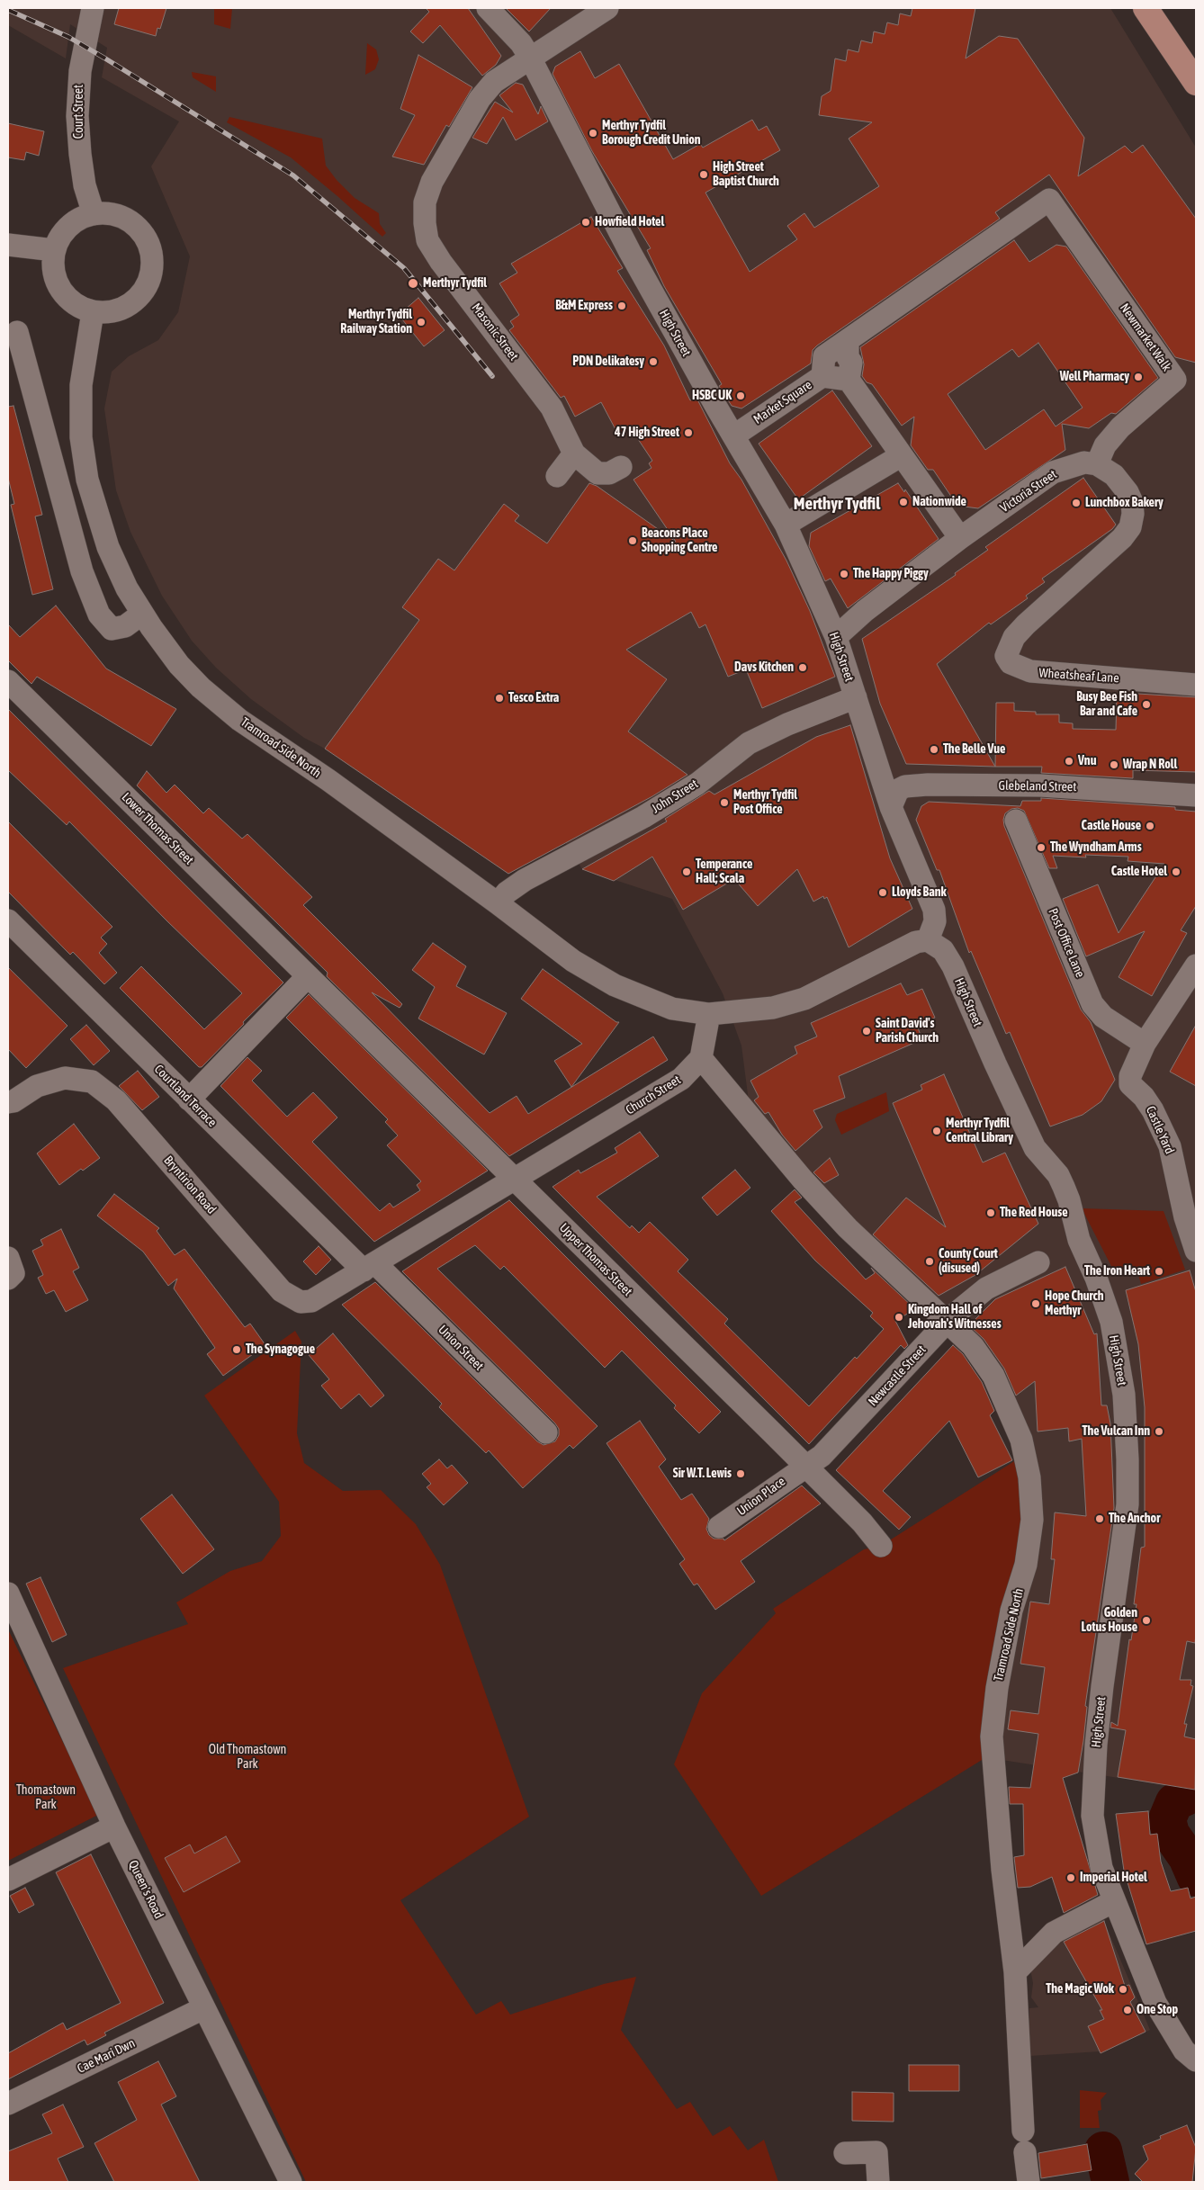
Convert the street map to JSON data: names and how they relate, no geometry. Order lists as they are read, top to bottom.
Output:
{
  "streets": {
    "street": [
      "Court Street",
      "Masonic Street",
      "High Street",
      "Newmarket Walk",
      "Market Square",
      "Victoria Street",
      "Wheatsheaf Lane",
      "Tramroad Side North",
      "Glebeland Street",
      "John Street",
      "Lower Thomas Street",
      "Post Office Lane",
      "Church Street",
      "Courtland Terrace",
      "Castle Yard",
      "Bryntirion Road",
      "Upper Thomas Street",
      "Union Street",
      "Newcastle Street",
      "Union Place",
      "Queen's Road",
      "Cae Mari Dwn"
    ]
  },
  "crossings": [
    ["Court Street", "Tramroad Side North"],
    ["Masonic Street", "High Street"],
    ["High Street", "Market Square"],
    ["High Street", "Victoria Street"],
    ["High Street", "Glebeland Street"],
    ["High Street", "John Street"],
    ["Newmarket Walk", "Market Square"],
    ["Newmarket Walk", "Victoria Street"],
    ["Newmarket Walk", "Wheatsheaf Lane"],
    ["Victoria Street", "Wheatsheaf Lane"],
    ["Tramroad Side North", "John Street"],
    ["Tramroad Side North", "Church Street"],
    ["Tramroad Side North", "Newcastle Street"],
    ["Lower Thomas Street", "Upper Thomas Street"],
    ["Post Office Lane", "Castle Yard"],
    ["Church Street", "Courtland Terrace"],
    ["Church Street", "Bryntirion Road"],
    ["Church Street", "Upper Thomas Street"],
    ["Church Street", "Union Street"],
    ["Courtland Terrace", "Bryntirion Road"],
    ["Courtland Terrace", "Union Street"],
    ["Bryntirion Road", "Union Street"],
    ["Upper Thomas Street", "Newcastle Street"],
    ["Upper Thomas Street", "Union Place"],
    ["Newcastle Street", "Union Place"],
    ["Queen's Road", "Cae Mari Dwn"]
  ],
  "districts": ["Merthyr Tydfil"],
  "parks": ["Old Thomastown Park", "Thomastown Park"],
  "places": [
    "Merthyr Tydfil Borough Credit Union",
    "High Street Baptist Church",
    "Howfield Hotel",
    "Merthyr Tydfil",
    "B&M Express",
    "Merthyr Tydfil Railway Station",
    "PDN Delikatesy",
    "Well Pharmacy",
    "HSBC UK",
    "47 High Street",
    "Nationwide",
    "Lunchbox Bakery",
    "Beacons Place Shopping Centre",
    "The Happy Piggy",
    "Davs Kitchen",
    "Tesco Extra",
    "Busy Bee Fish Bar and Cafe",
    "The Belle Vue",
    "Vnu",
    "Wrap N Roll",
    "Merthyr Tydfil Post Office",
    "Castle House",
    "The Wyndham Arms",
    "Temperance Hall; Scala",
    "Castle Hotel",
    "Lloyds Bank",
    "Saint David's Parish Church",
    "Merthyr Tydfil Central Library",
    "The Red House",
    "County Court (disused)",
    "The Iron Heart",
    "Hope Church Merthyr",
    "Kingdom Hall of Jehovah's Witnesses",
    "The Synagogue",
    "The Vulcan Inn",
    "Sir W.T. Lewis",
    "The Anchor",
    "Golden Lotus House",
    "Imperial Hotel",
    "The Magic Wok",
    "One Stop"
  ]
}
